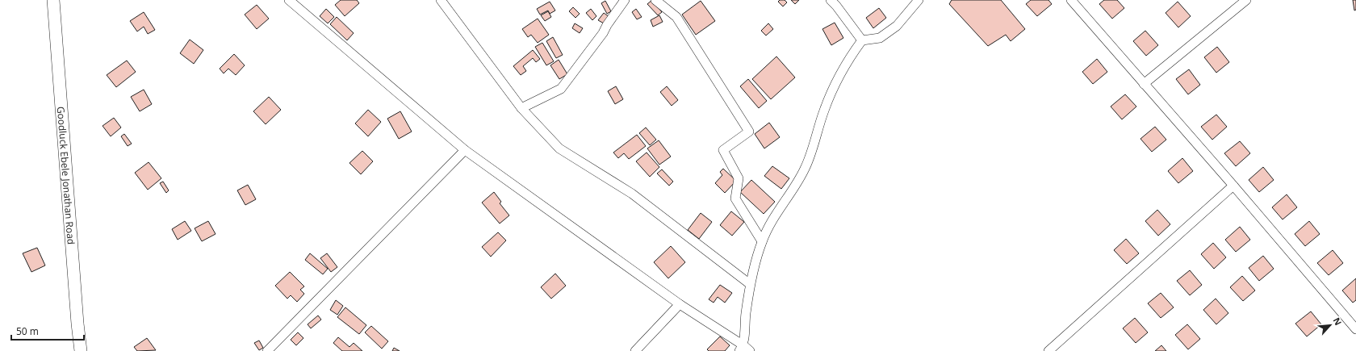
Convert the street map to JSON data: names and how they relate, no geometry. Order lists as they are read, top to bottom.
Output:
{
  "streets": {
    "main road": ["Goodluck Ebele Jonathan Road"]
  },
  "scale_bar": "50 m",
  "north": "top right"
}
